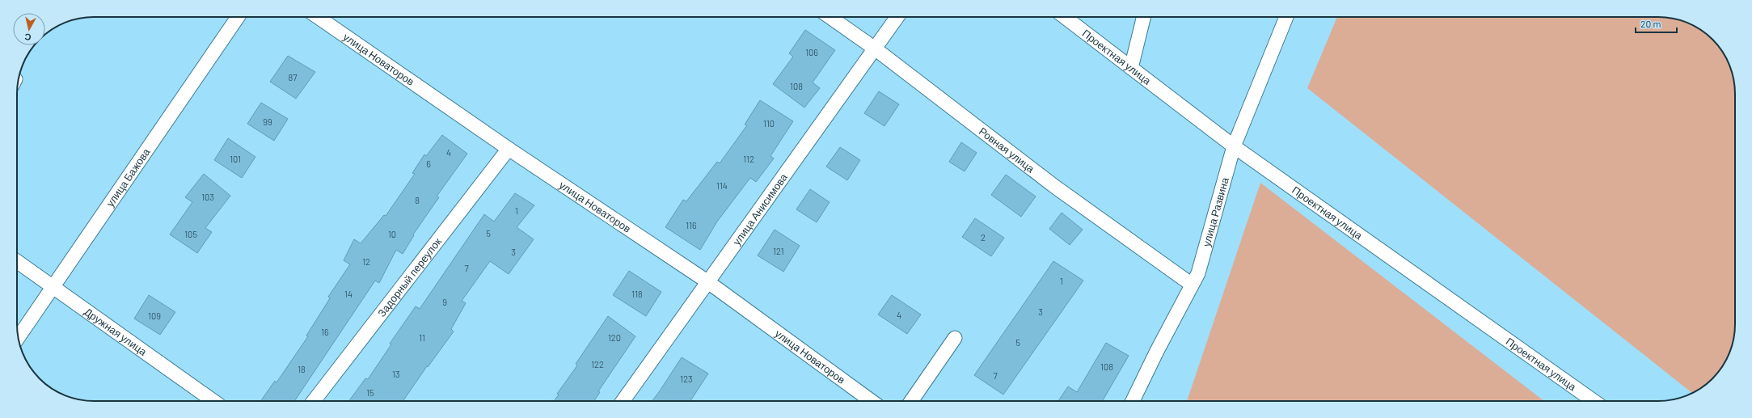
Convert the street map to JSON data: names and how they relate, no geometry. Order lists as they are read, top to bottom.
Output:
{
  "streets": {
    "street": [
      "Проектная улица",
      "улица Новаторов",
      "Ровная улица",
      "улица Бажова",
      "улица Анисимова",
      "улица Развина",
      "Задорный переулок",
      "Дружная улица"
    ]
  },
  "crossings": [
    ["Проектная улица", "улица Развина"],
    ["улица Новаторов", "улица Анисимова"],
    ["улица Новаторов", "Задорный переулок"],
    ["Ровная улица", "улица Анисимова"],
    ["Ровная улица", "улица Развина"],
    ["улица Бажова", "Дружная улица"]
  ],
  "house_numbers": [
    "106",
    "87",
    "108",
    "99",
    "110",
    "4",
    "101",
    "112",
    "6",
    "114",
    "103",
    "8",
    "1",
    "116",
    "5",
    "105",
    "10",
    "2",
    "121",
    "3",
    "12",
    "7",
    "1",
    "14",
    "118",
    "9",
    "3",
    "4",
    "109",
    "16",
    "11",
    "120",
    "5",
    "122",
    "108",
    "18",
    "13",
    "7",
    "123",
    "15"
  ],
  "scale_bar": "20 m",
  "north": "bottom"
}
